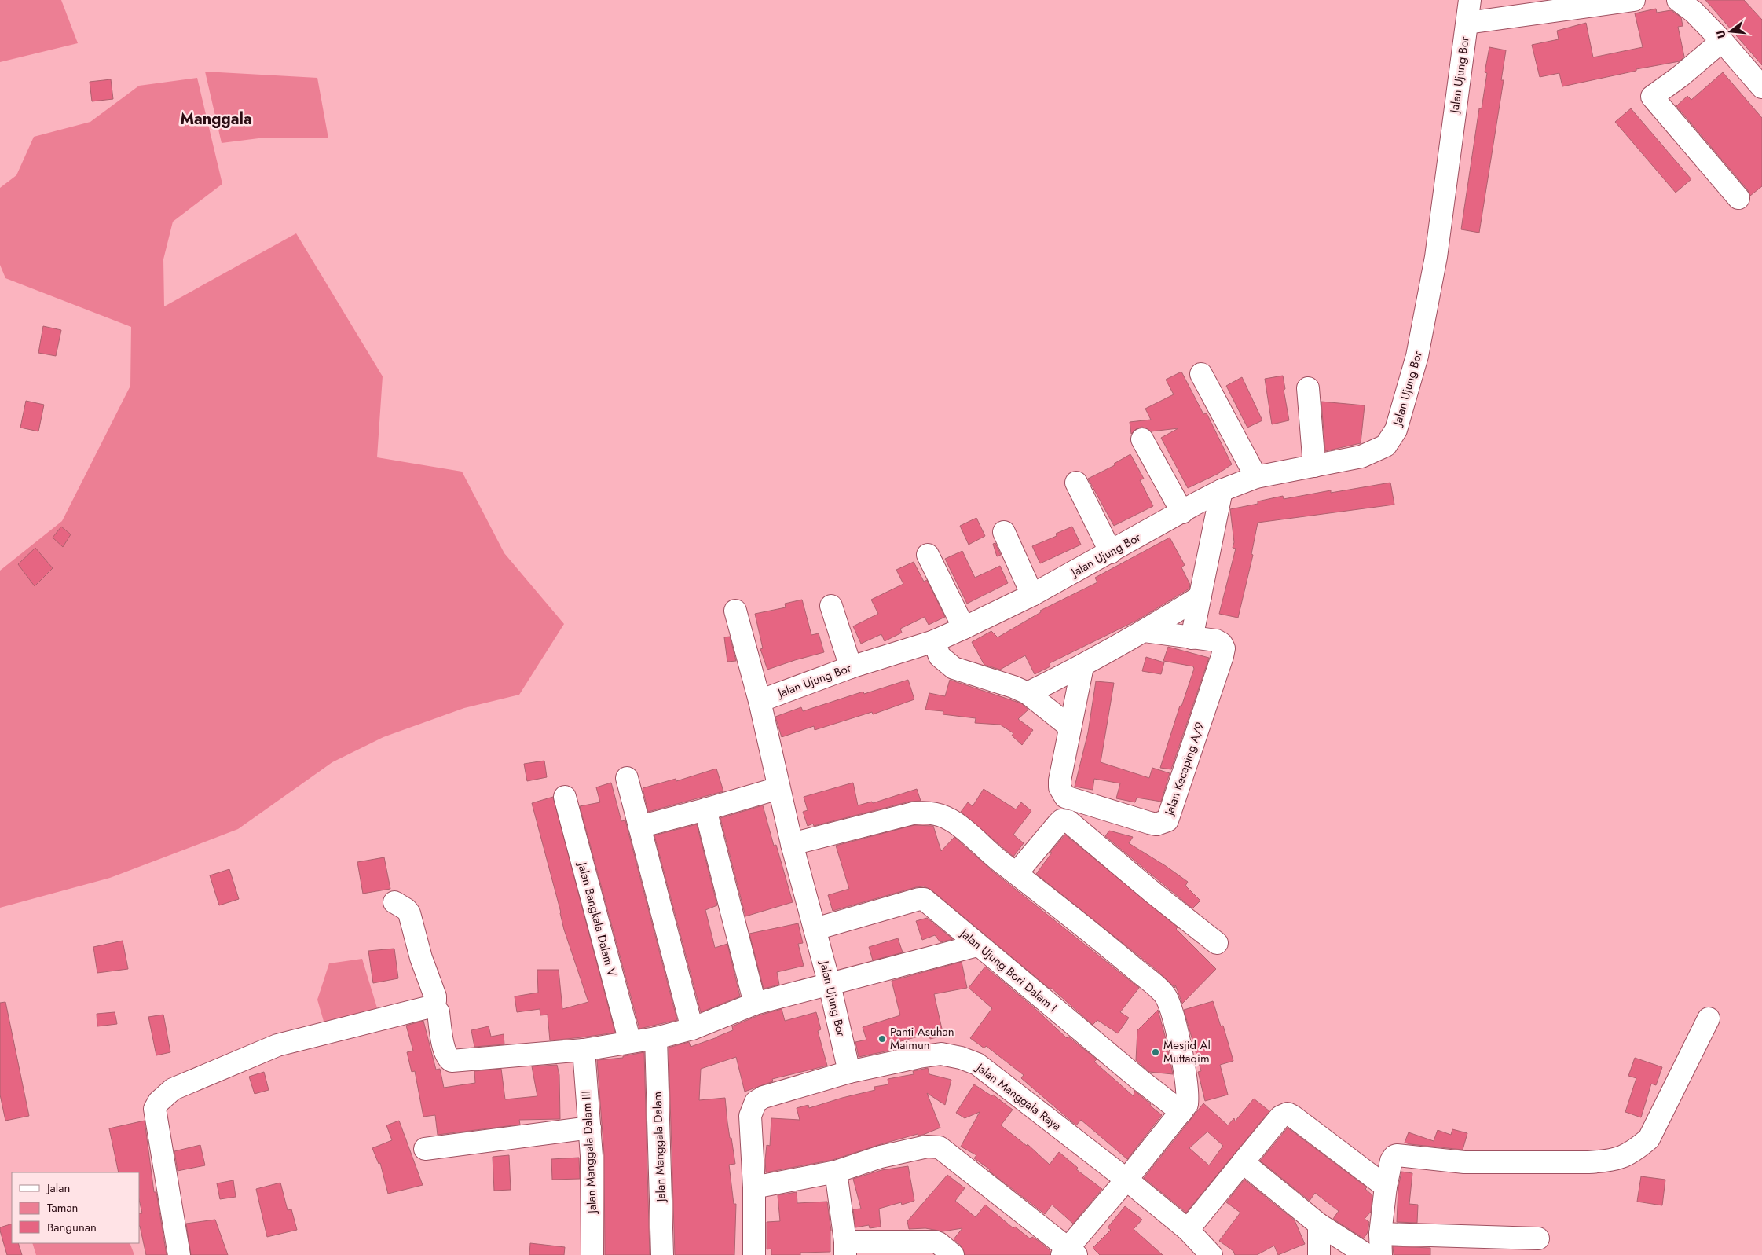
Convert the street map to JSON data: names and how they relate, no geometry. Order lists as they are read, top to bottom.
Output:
{
  "streets": {
    "street": [
      "Jalan Ujung Bor",
      "Jalan Kecaping A/9",
      "Jalan Bangkala Dalam V",
      "Jalan Ujung Bori Dalam I",
      "Jalan Manggala Raya",
      "Jalan Manggala Dalam",
      "Jalan Manggala Dalam III"
    ]
  },
  "crossings": [
    ["Jalan Ujung Bor", "Jalan Ujung Bori Dalam I"],
    ["Jalan Ujung Bor", "Jalan Manggala Raya"]
  ],
  "districts": ["Manggala"],
  "places": ["Panti Asuhan Maimun", "Mesjid Al Muttaqim"],
  "legend": ["Jalan", "Taman", "Bangunan"],
  "north": "left"
}
